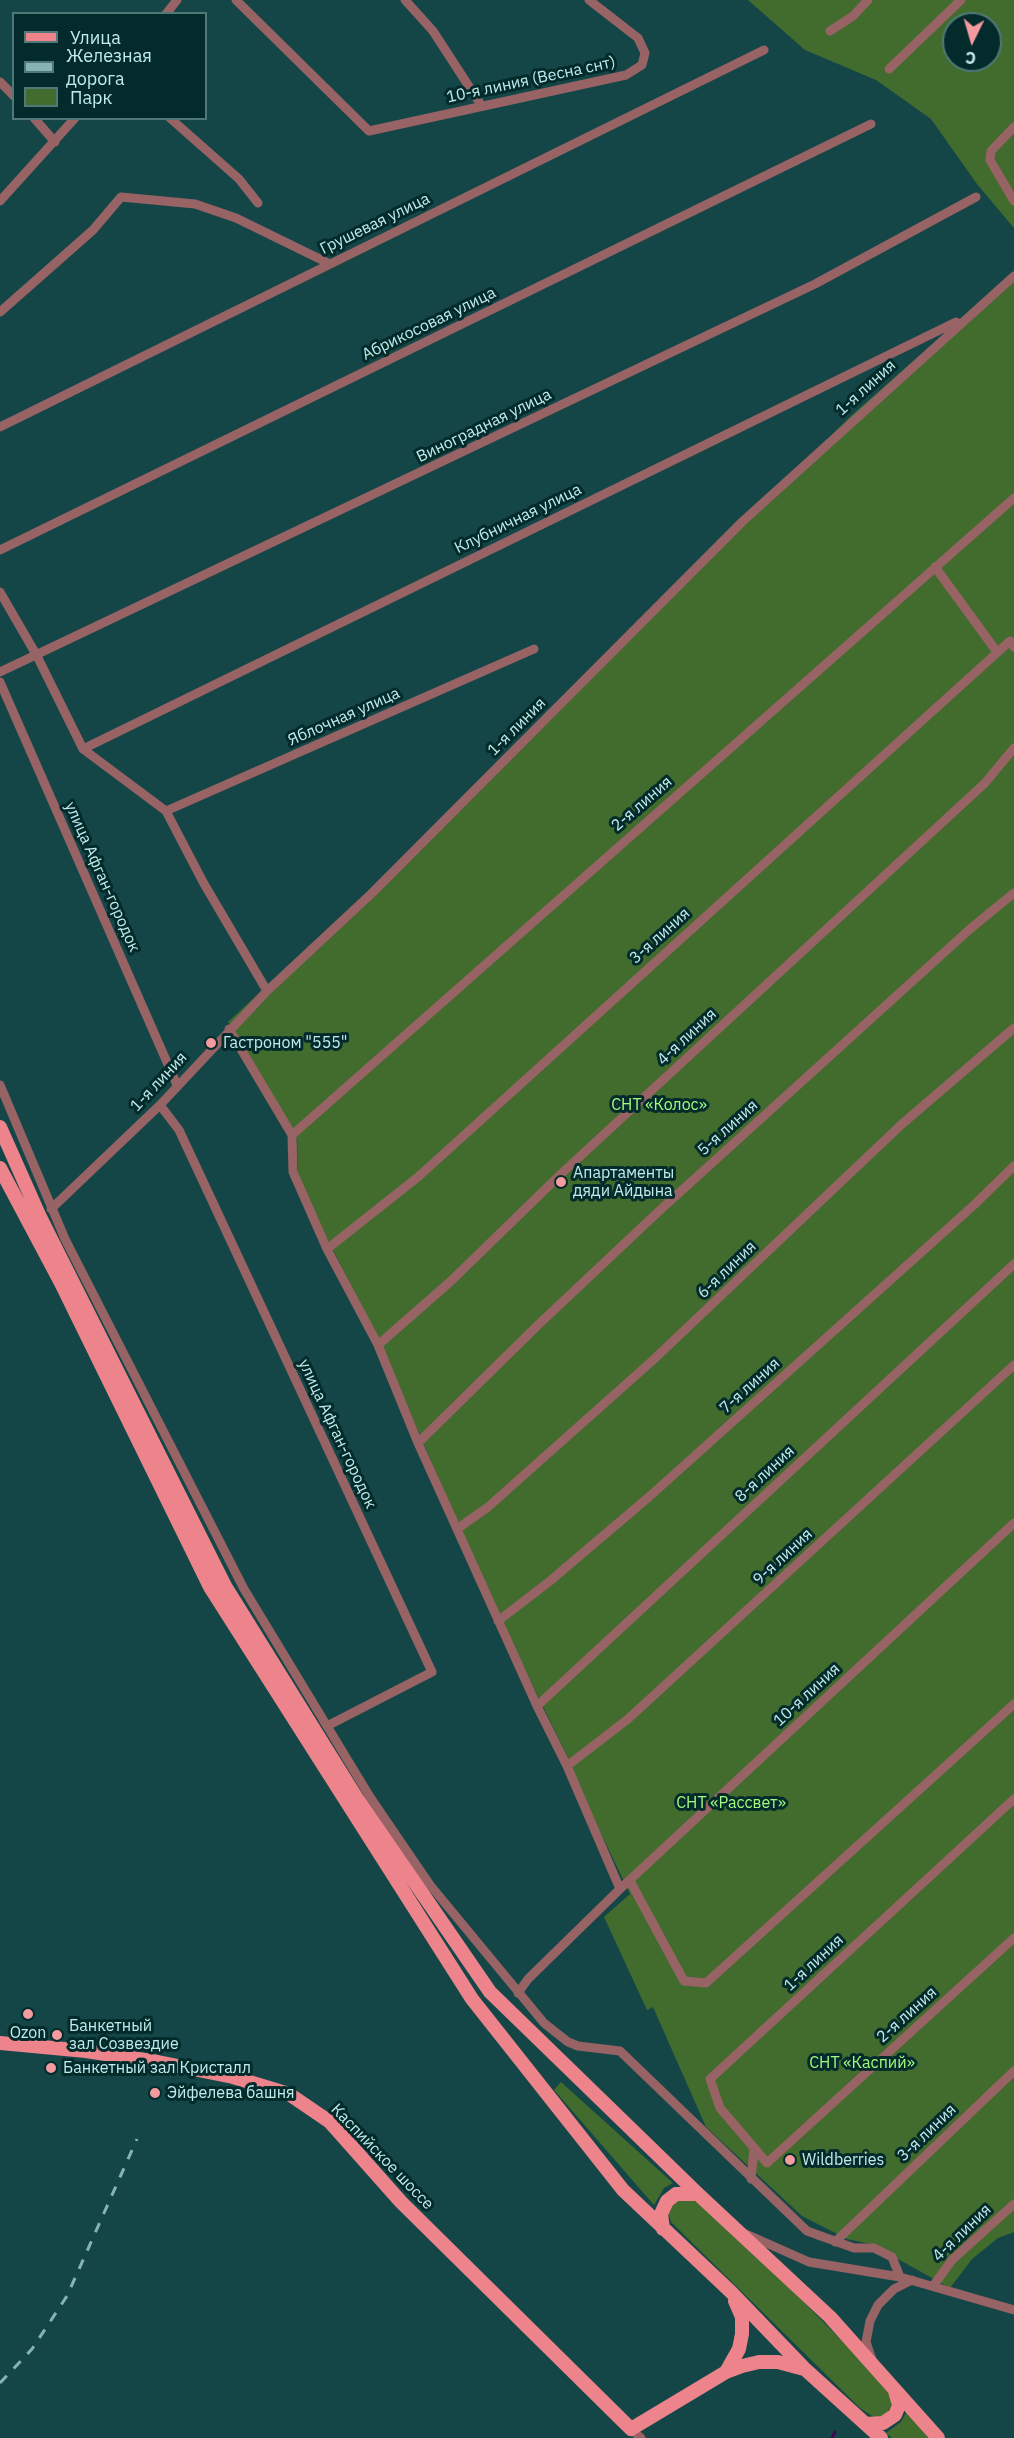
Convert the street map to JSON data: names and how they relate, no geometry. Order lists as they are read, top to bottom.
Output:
{
  "streets": {
    "main road": ["Каспийское шоссе"],
    "street": [
      "10-я линия (Весна снт)",
      "Грушевая улица",
      "Абрикосовая улица",
      "1-я линия",
      "Виноградная улица",
      "Клубничная улица",
      "Яблочная улица",
      "2-я линия",
      "улица Афган-городок",
      "3-я линия",
      "4-я линия",
      "5-я линия",
      "6-я линия",
      "7-я линия",
      "8-я линия",
      "9-я линия",
      "10-я линия"
    ]
  },
  "crossings": [
    ["1-я линия", "Клубничная улица"],
    ["1-я линия", "2-я линия"],
    ["1-я линия", "улица Афган-городок"]
  ],
  "parks": ["СНТ «Колос»", "СНТ «Рассвет»", "СНТ «Каспий»"],
  "places": [
    "Гастроном \"555\"",
    "Апартаменты дяди Айдына",
    "Ozon",
    "Банкетный зал Созвездие",
    "Банкетный зал Кристалл",
    "Эйфелева башня",
    "Wildberries"
  ],
  "legend": ["Улица", "Железная дорога", "Парк"],
  "north": "bottom"
}
